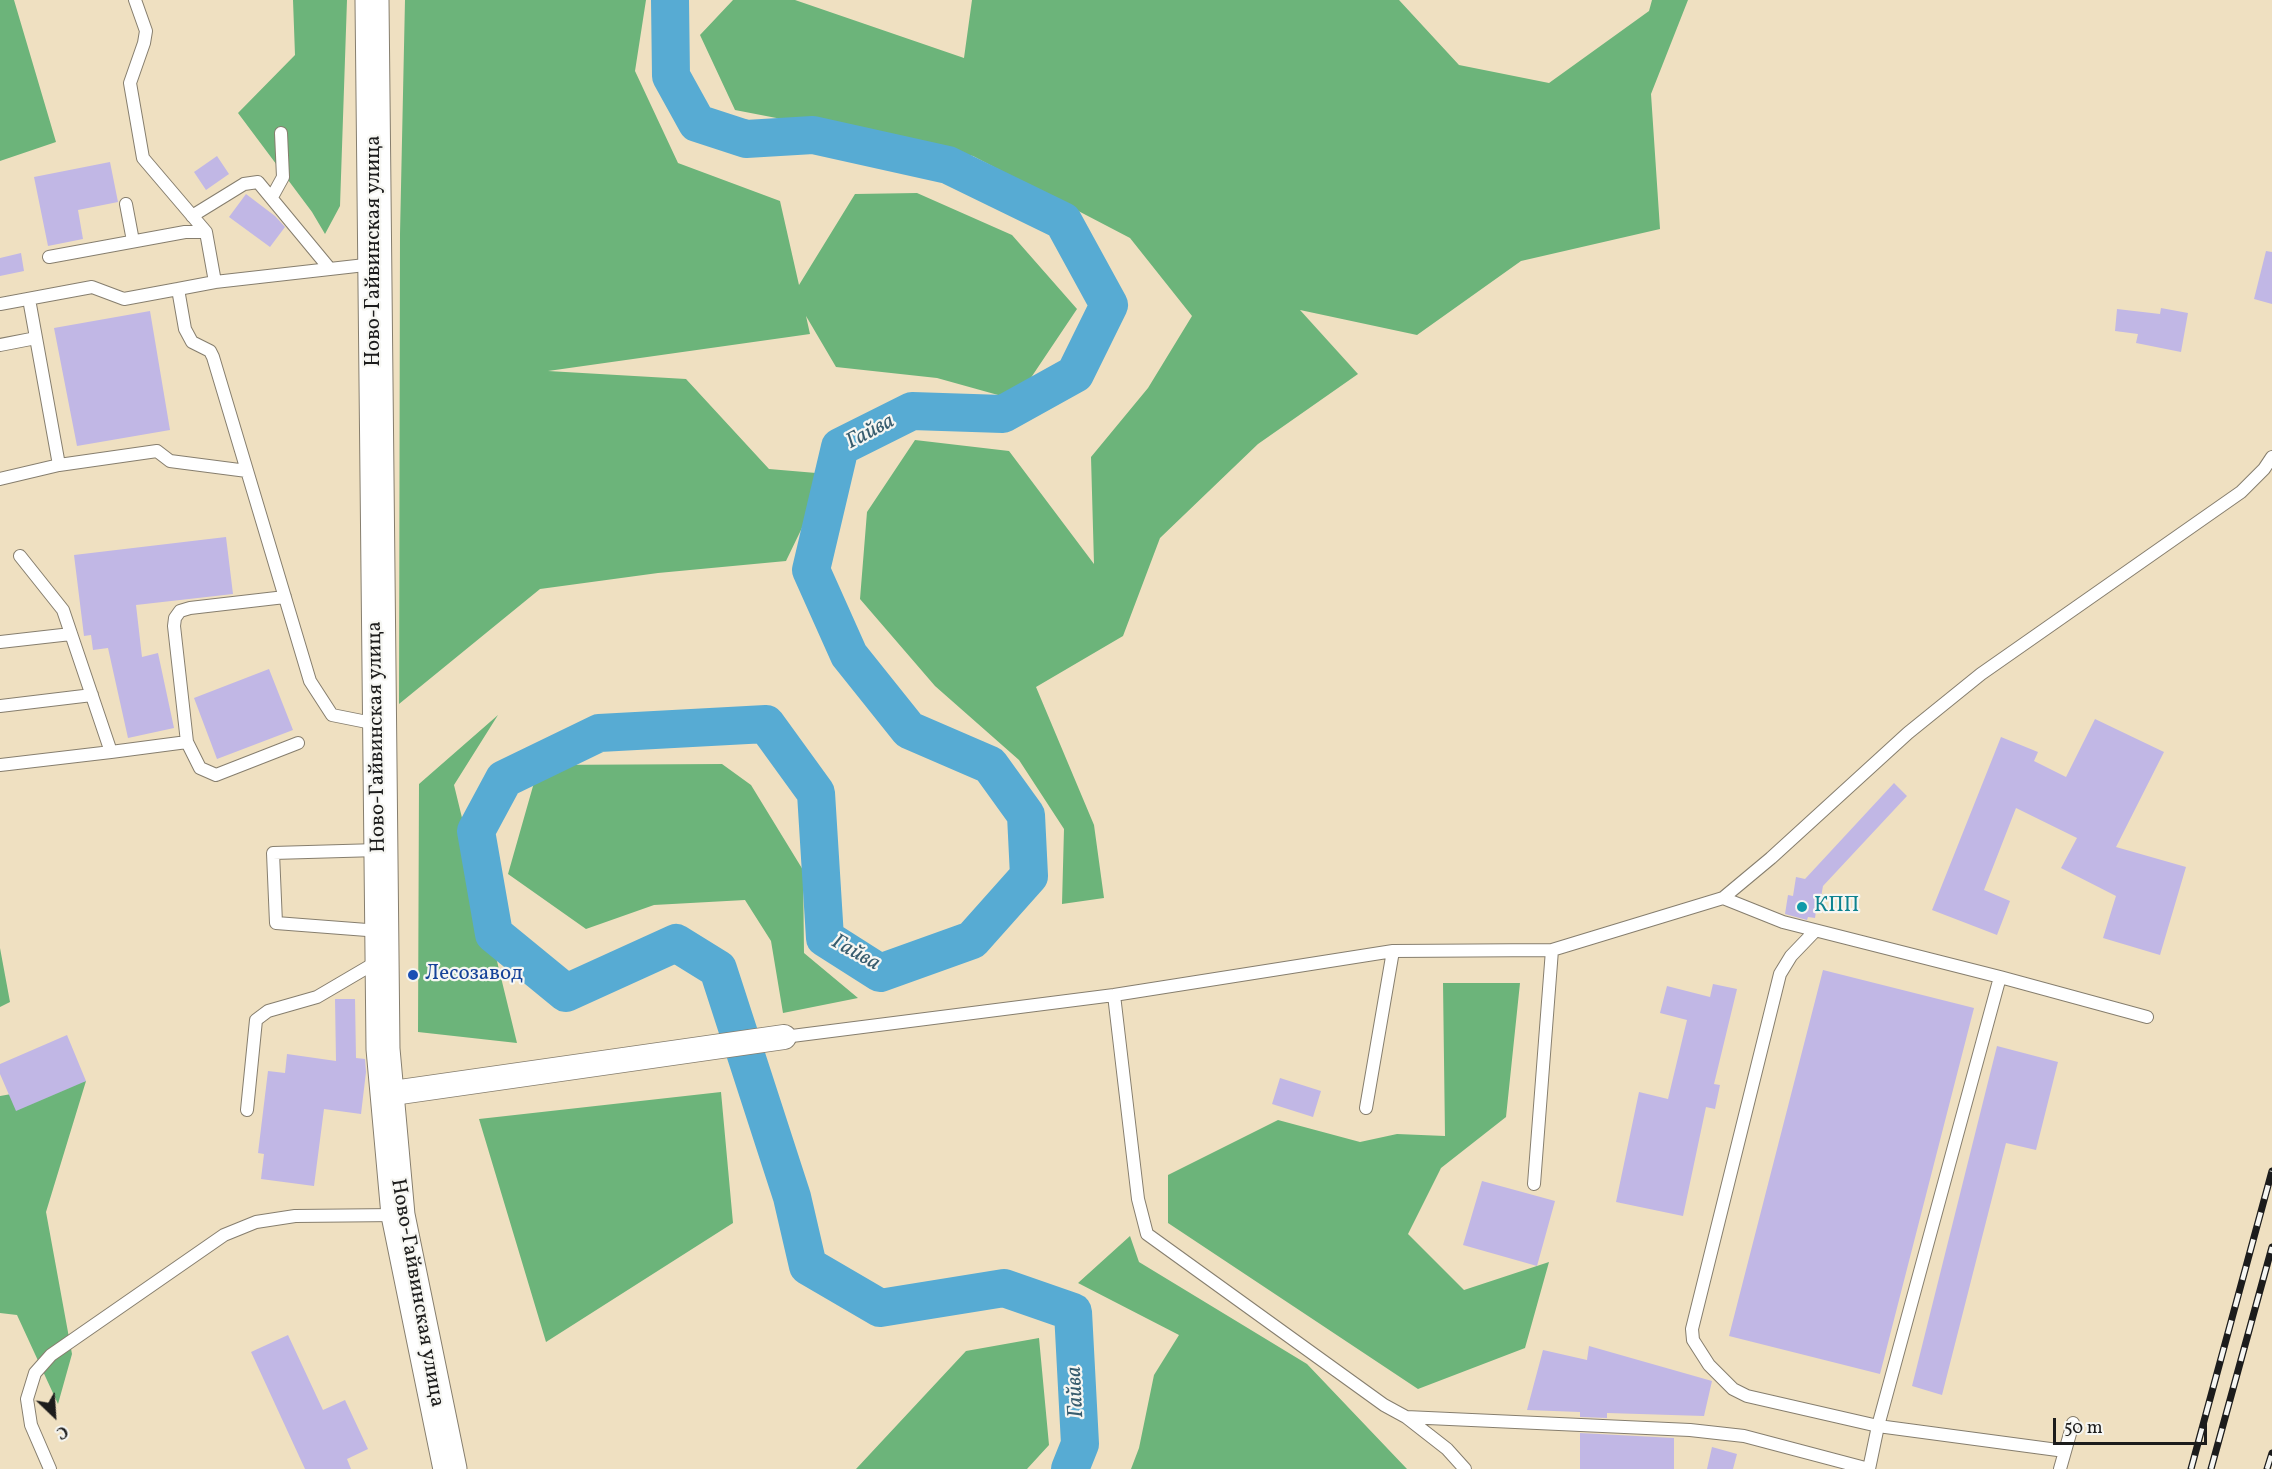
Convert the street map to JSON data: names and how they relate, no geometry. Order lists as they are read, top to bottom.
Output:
{
  "streets": {
    "main road": ["Ново-Гайвинская улица"]
  },
  "water": ["Гайва"],
  "places": ["КПП", "Лесозавод"],
  "scale_bar": "50 m",
  "north": "bottom right"
}
